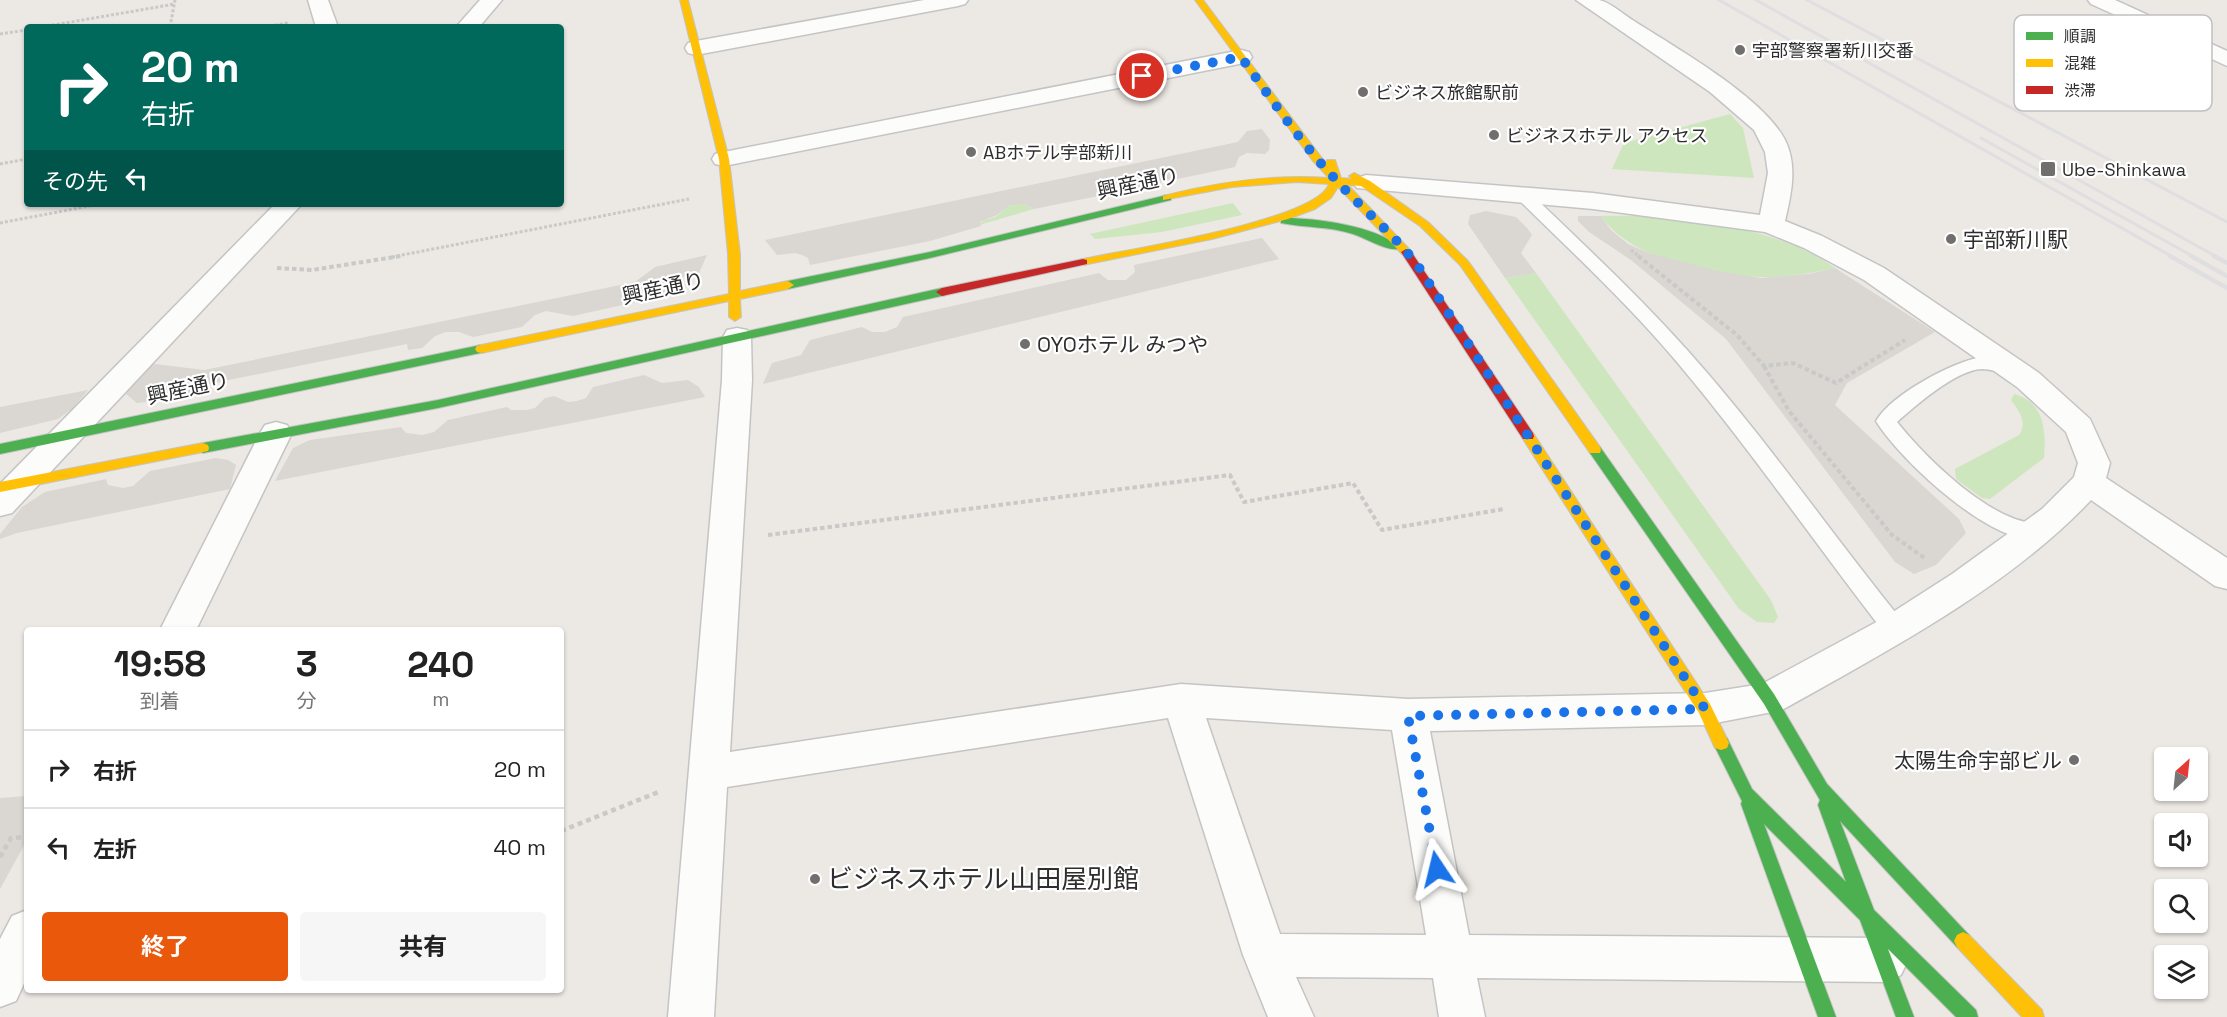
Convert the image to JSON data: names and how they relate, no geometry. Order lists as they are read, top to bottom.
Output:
{
  "streets": {
    "street": ["興産通り"]
  },
  "places": {
    "other": [
      "宇部警察署新川交番",
      "ビジネス旅館駅前",
      "ビジネスホテル アクセス",
      "ABホテル宇部新川",
      "宇部新川駅",
      "OYOホテル みつや",
      "太陽生命宇部ビル",
      "ビジネスホテル山田屋別館"
    ],
    "transit": ["Ube-Shinkawa"]
  },
  "legend": ["順調", "混雑", "渋滞"],
  "north": "top right",
  "page": {
    "turn": ["20 m", "右折"],
    "then": "その先",
    "eta": [
      "19:58",
      "到着",
      "3",
      "分",
      "240",
      "m"
    ],
    "list": [
      {
        "name": "右折",
        "value": "20 m"
      },
      {
        "name": "左折",
        "value": "40 m"
      }
    ],
    "buttons": ["終了", "共有"]
  }
}
